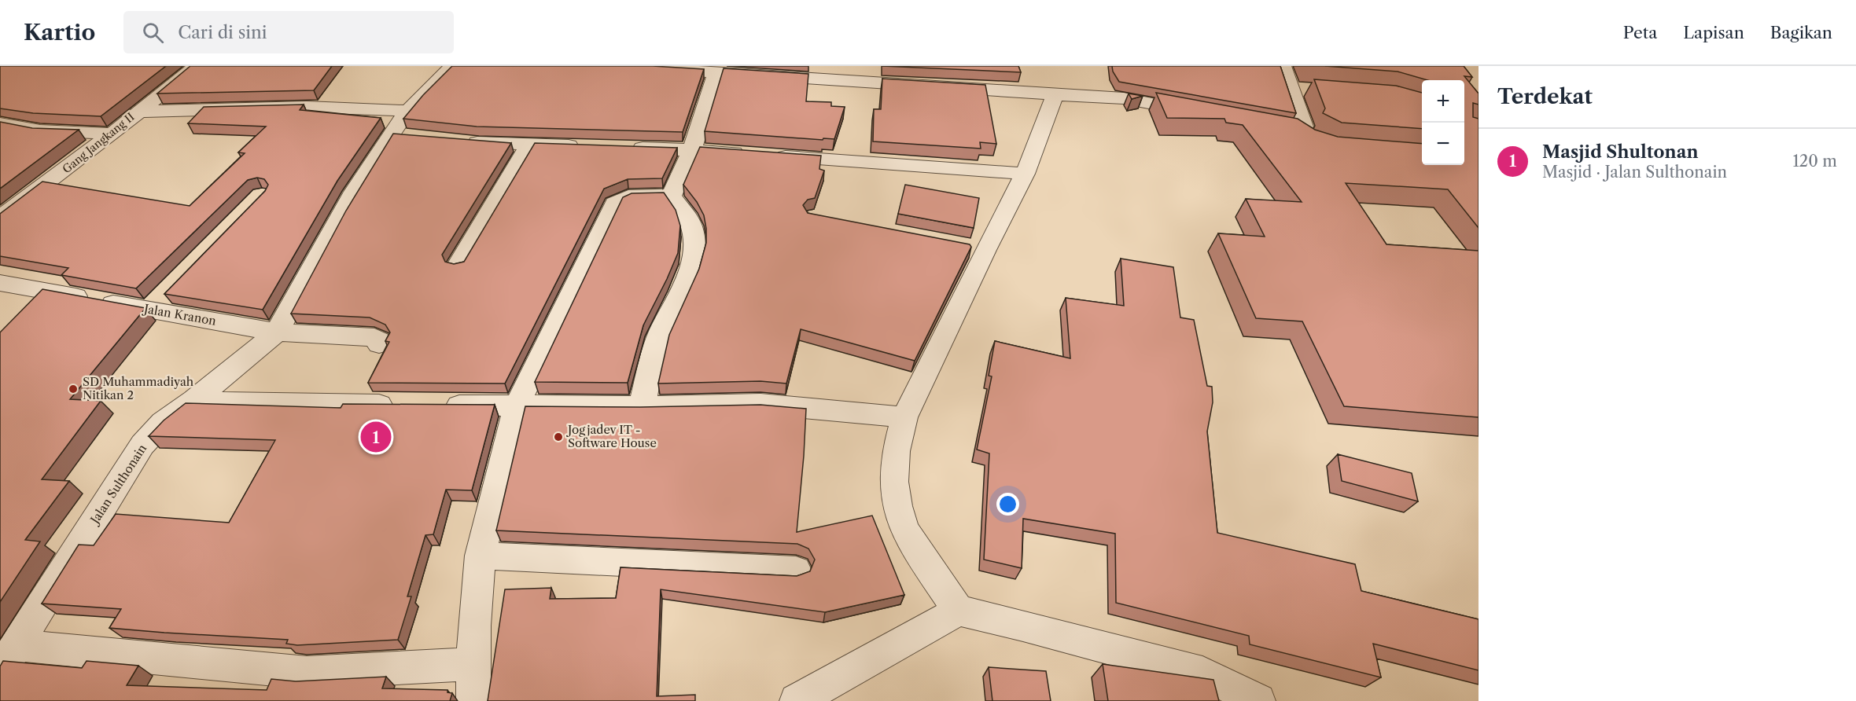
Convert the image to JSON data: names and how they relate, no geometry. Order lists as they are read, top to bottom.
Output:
{
  "streets": {
    "street": ["Gang Jangkang II", "Jalan Kranon", "Jalan Sulthonain"]
  },
  "crossings": [
    ["Jalan Kranon", "Jalan Sulthonain"]
  ],
  "places": ["SD Muhammadiyah Nitikan 2", "Jogjadev IT - Software House"],
  "page": {
    "header": "Kartio",
    "search": "Cari di sini",
    "nav": ["Peta", "Lapisan", "Bagikan"],
    "heading": "Terdekat",
    "map_buttons": ["+", "−"],
    "list": [
      {
        "mark": "1",
        "name": "Masjid Shultonan",
        "note": "Masjid · Jalan Sulthonain",
        "value": "120 m"
      }
    ],
    "pins": "1"
  }
}
